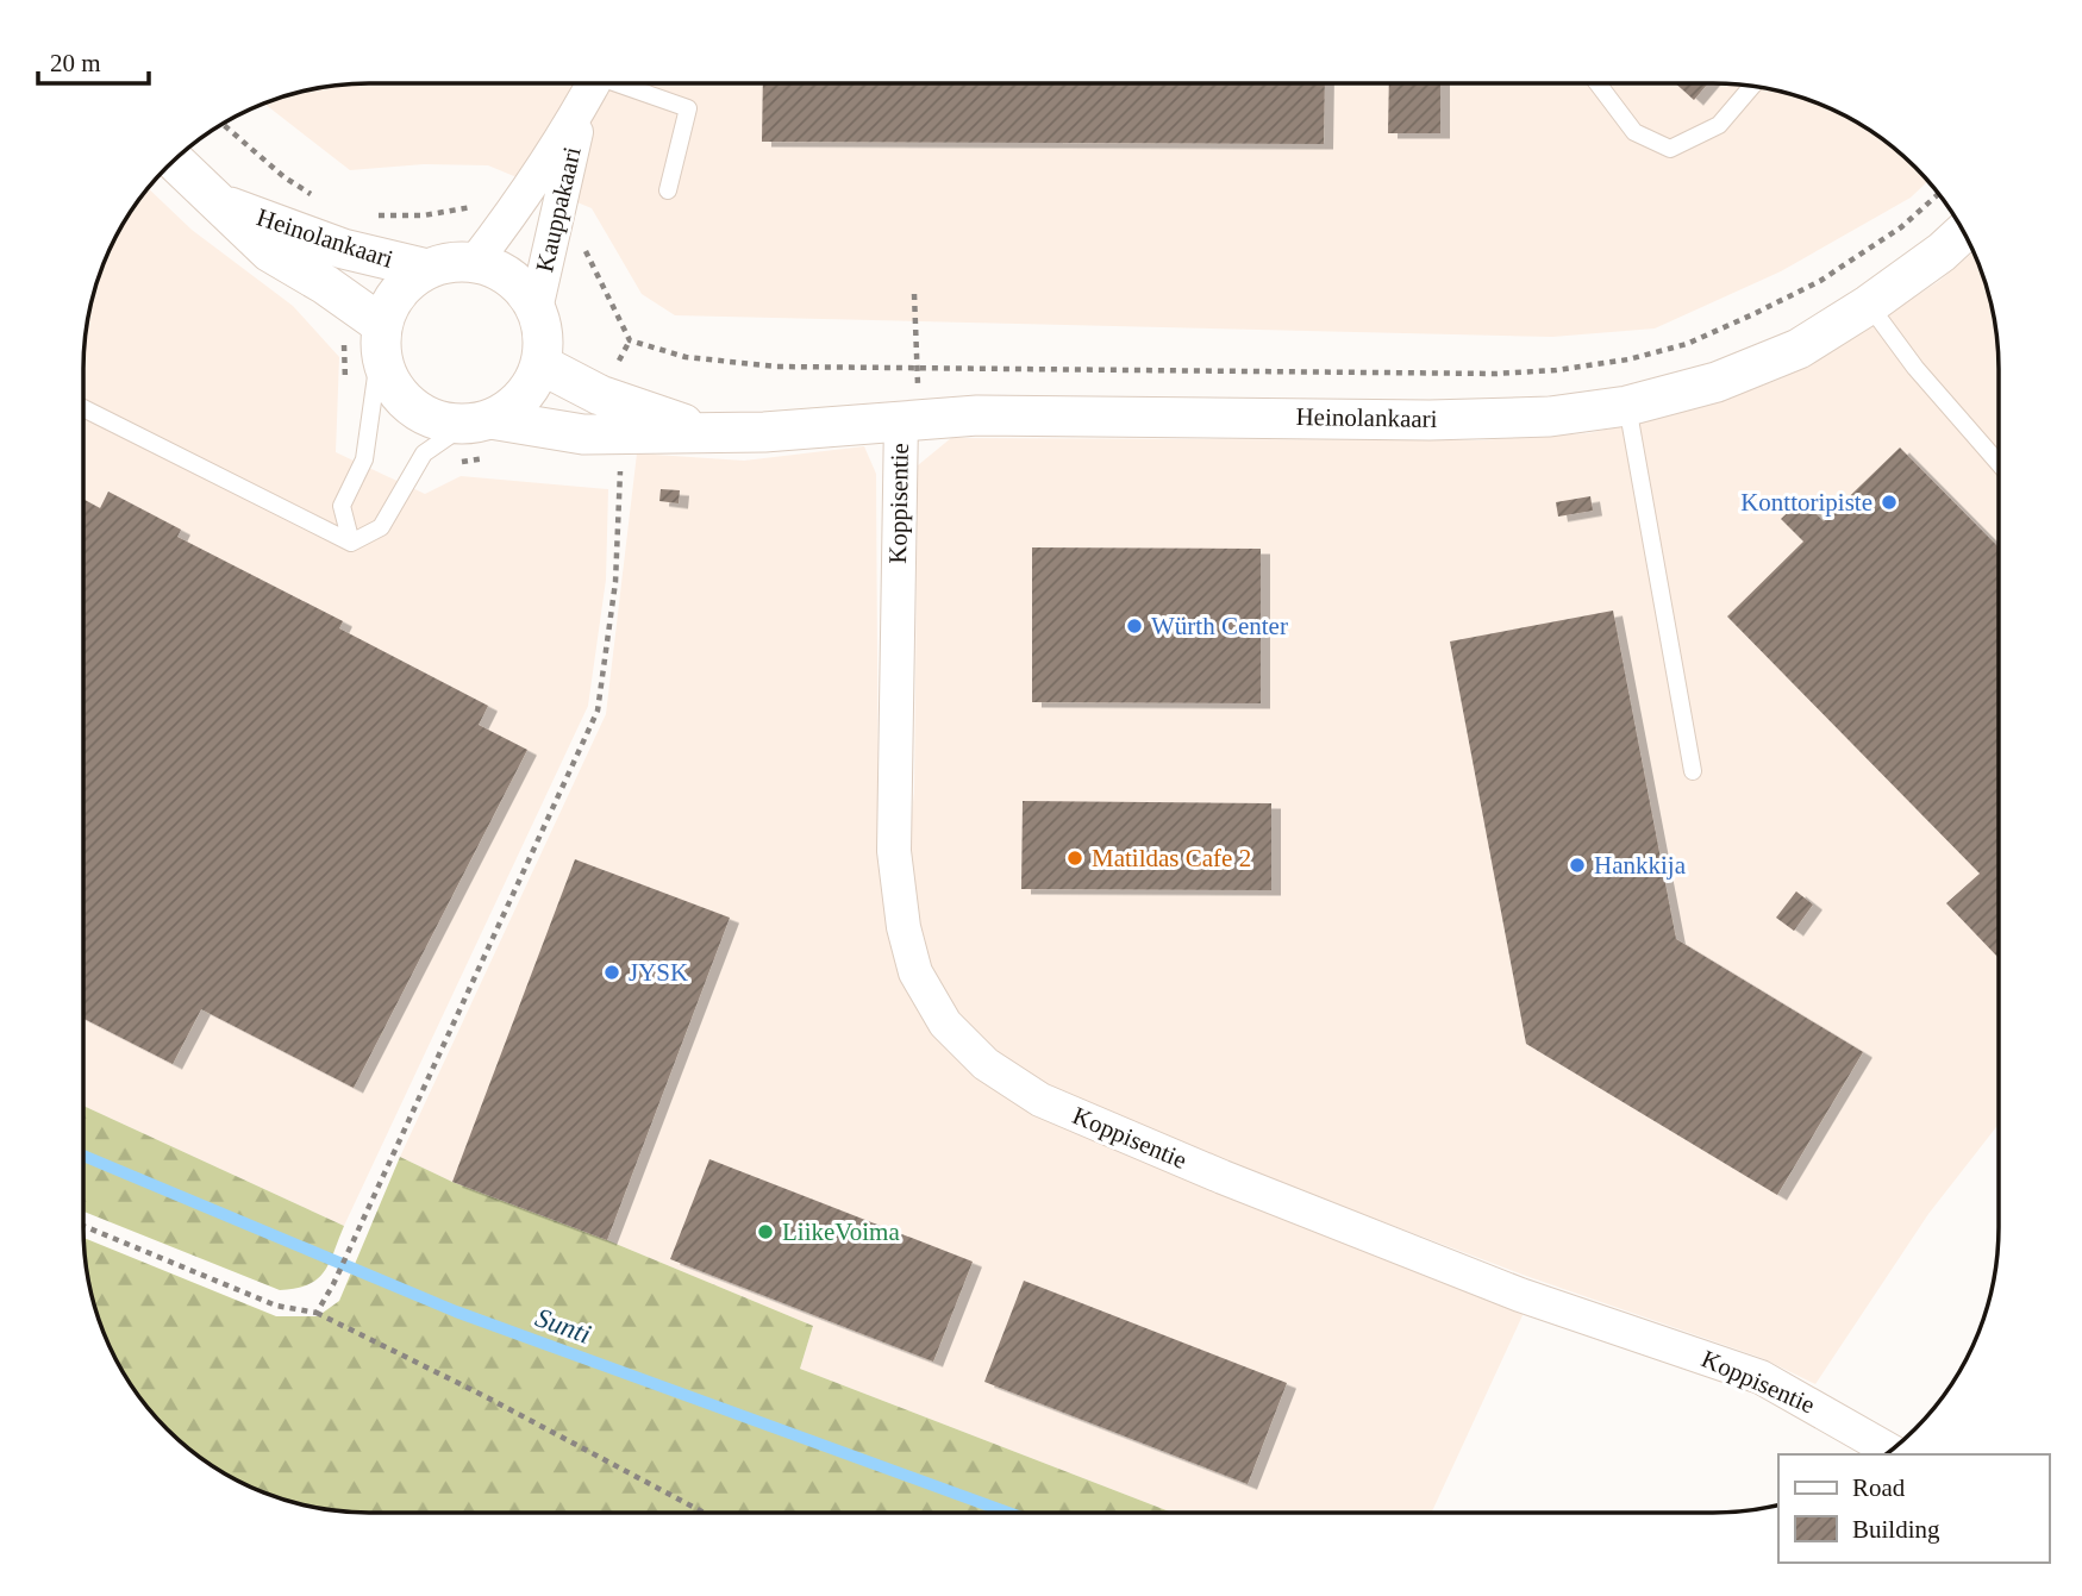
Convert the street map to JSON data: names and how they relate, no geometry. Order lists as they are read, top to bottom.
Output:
{
  "streets": {
    "street": ["Kauppakaari", "Heinolankaari", "Koppisentie"]
  },
  "crossings": [
    ["Kauppakaari", "Heinolankaari"],
    ["Heinolankaari", "Koppisentie"]
  ],
  "water": ["Sunti"],
  "places": [
    "Konttoripiste",
    "Würth Center",
    "Matildas Cafe 2",
    "Hankkija",
    "JYSK",
    "LiikeVoima"
  ],
  "legend": ["Road", "Building"],
  "scale_bar": "20 m"
}
